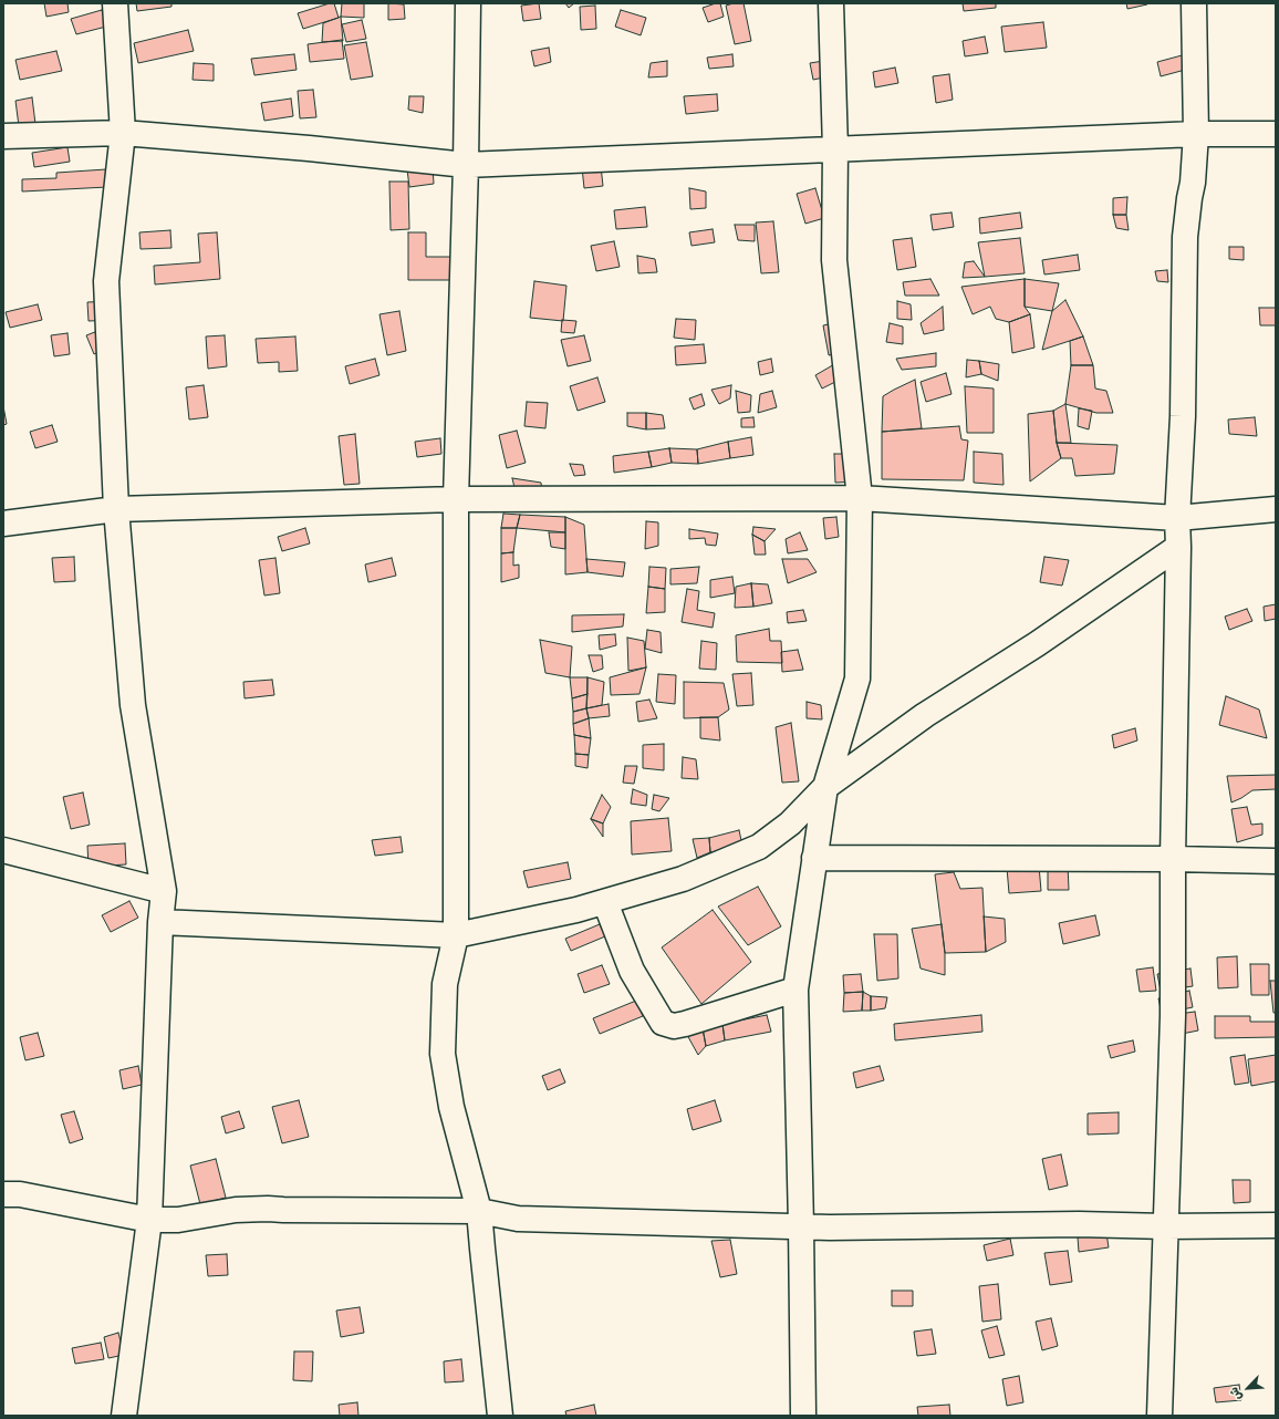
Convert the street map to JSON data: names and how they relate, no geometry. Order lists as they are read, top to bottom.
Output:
{
  "north": "bottom left"
}
